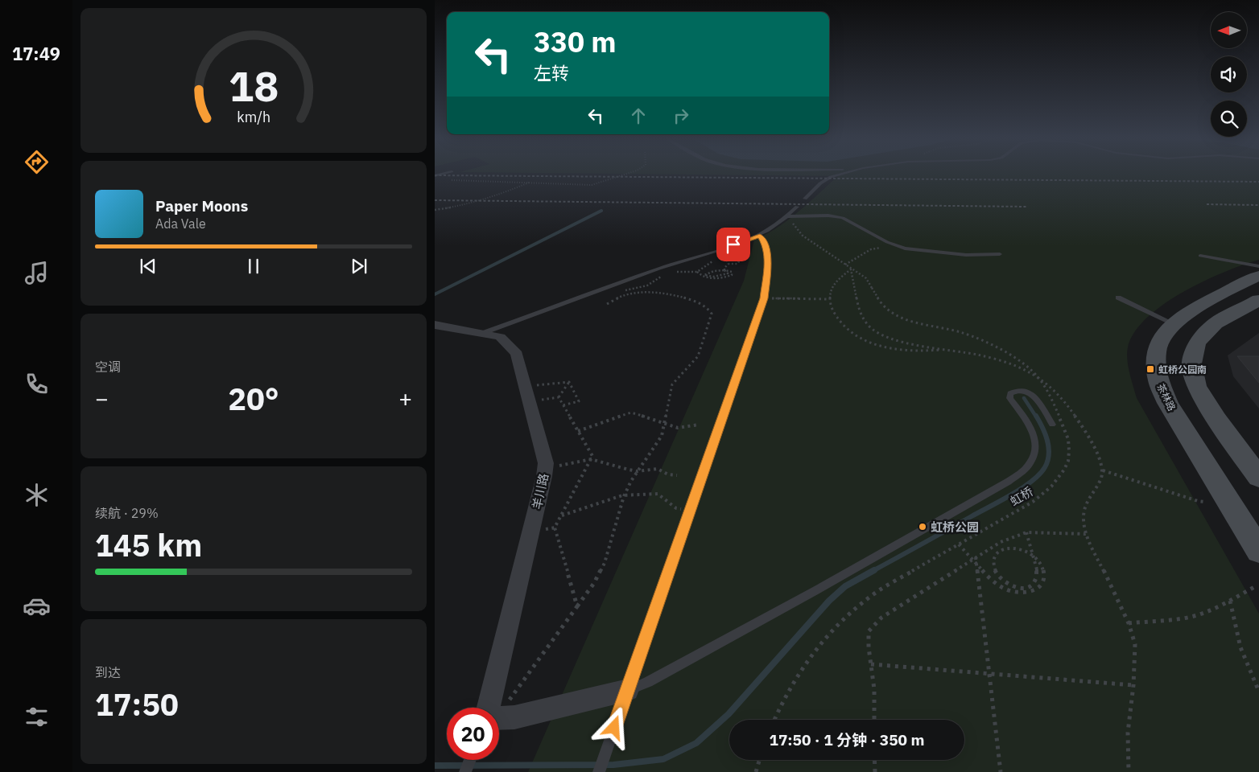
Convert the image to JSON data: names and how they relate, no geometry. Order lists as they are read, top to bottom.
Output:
{
  "streets": {
    "street": ["茶林路", "羊川路"],
    "path": ["虹桥"]
  },
  "places": {
    "transit": ["虹桥公园南"],
    "other": ["虹桥公园"]
  },
  "north": "left",
  "page": {
    "tabs": "17:49",
    "turn": ["330 m", "左转"],
    "song": ["Paper Moons", "Ada Vale"],
    "tile": [
      "空调",
      ["续航 · 29%", "145 km"],
      ["到达", "17:50"]
    ],
    "heat": ["−", "20°", "+"],
    "limit": "20",
    "trip": "17:50 · 1 分钟 · 350 m",
    "gauge": ["18", "km/h"]
  }
}
